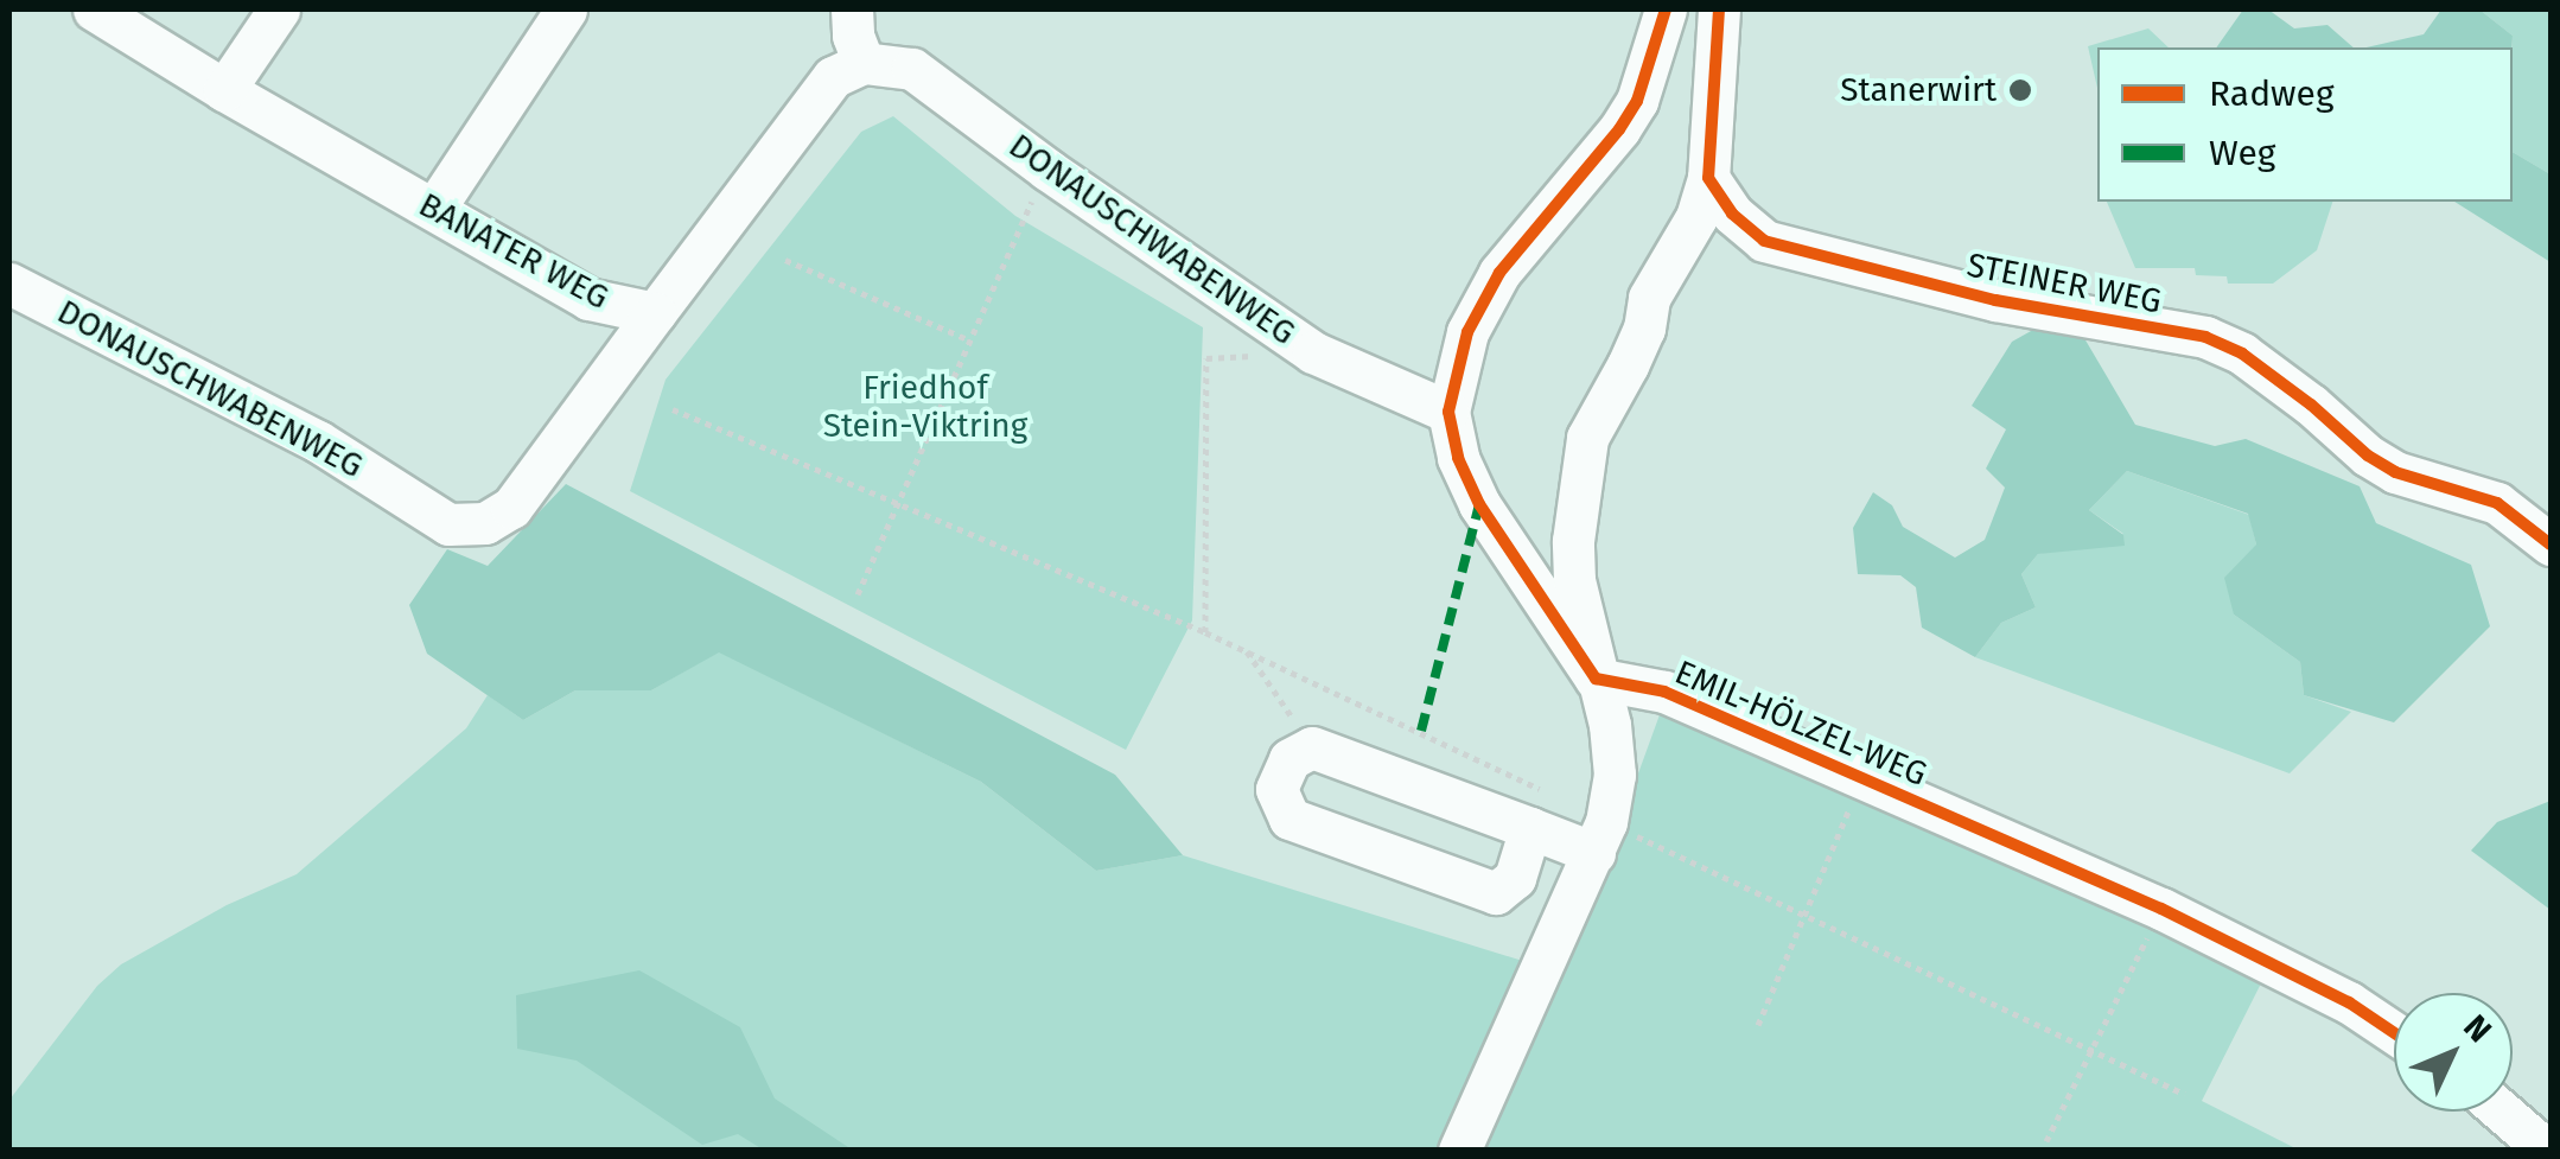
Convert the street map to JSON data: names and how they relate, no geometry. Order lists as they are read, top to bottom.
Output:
{
  "streets": {
    "street": [
      "DONAUSCHWABENWEG",
      "BANATER WEG",
      "STEINER WEG",
      "EMIL-HÖLZEL-WEG"
    ]
  },
  "crossings": [
    ["DONAUSCHWABENWEG", "BANATER WEG"]
  ],
  "parks": ["Friedhof Stein-Viktring"],
  "places": ["Stanerwirt"],
  "legend": ["Radweg", "Weg"],
  "north": "top right"
}
